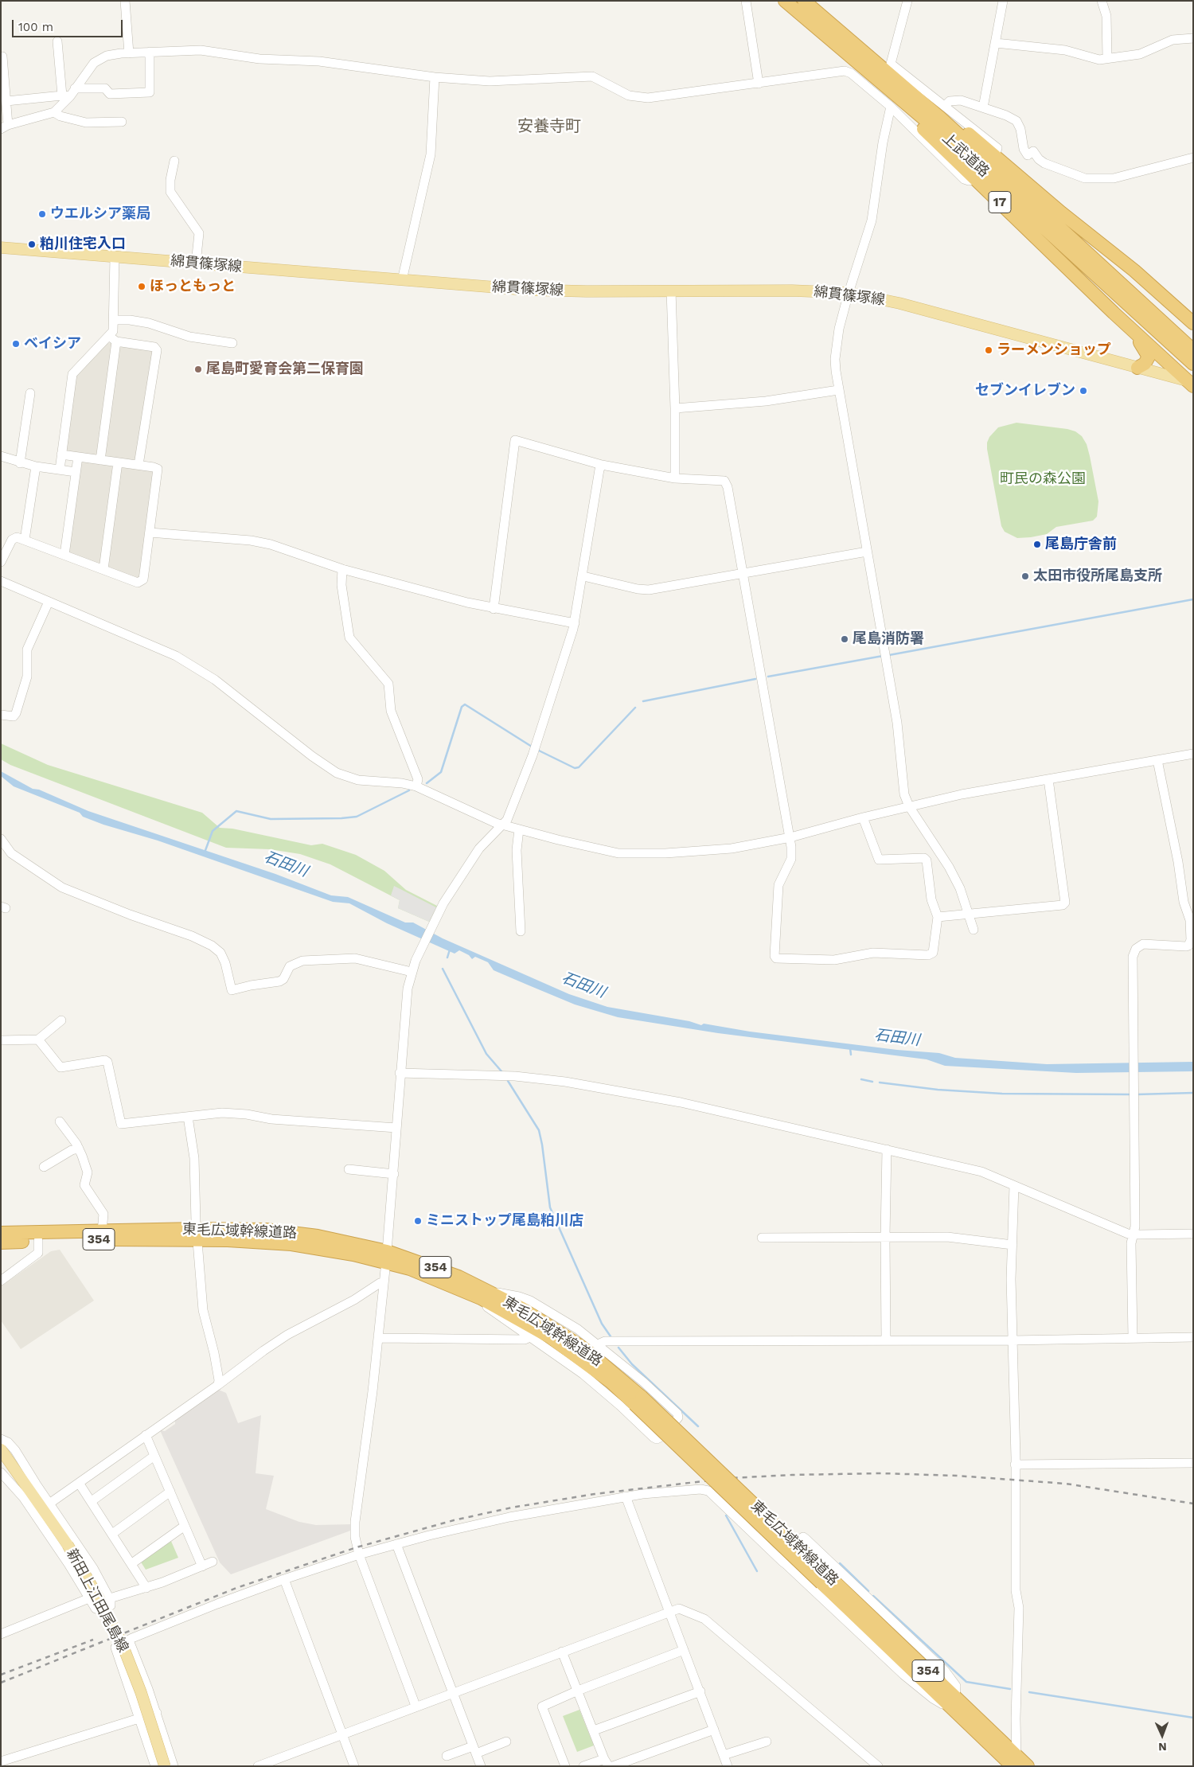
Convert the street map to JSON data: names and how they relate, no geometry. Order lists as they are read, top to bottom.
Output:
{
  "streets": {
    "highway": [
      "上武道路",
      "17",
      "東毛広域幹線道路",
      "354"
    ],
    "main road": ["綿貫篠塚線", "新田上江田尾島線"]
  },
  "crossings": [
    ["上武道路", "17"],
    ["17", "綿貫篠塚線"]
  ],
  "districts": ["安養寺町"],
  "water": ["石田川"],
  "parks": ["町民の森公園"],
  "places": [
    "ウエルシア薬局",
    "粕川住宅入口",
    "ほっともっと",
    "ベイシア",
    "ラーメンショップ",
    "尾島町愛育会第二保育園",
    "セブンイレブン",
    "尾島庁舎前",
    "太田市役所尾島支所",
    "尾島消防署",
    "ミニストップ尾島粕川店"
  ],
  "scale_bar": "100 m",
  "north": "bottom"
}
